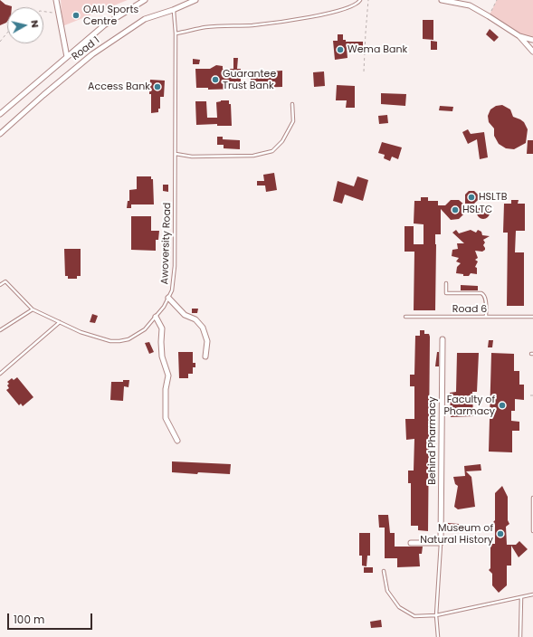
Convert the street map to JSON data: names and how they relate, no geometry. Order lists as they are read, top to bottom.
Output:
{
  "streets": {
    "street": ["Road 1", "Behind Pharmacy"],
    "lane": ["Awoversity Road", "Road 6"]
  },
  "crossings": [
    ["Road 1", "Awoversity Road"]
  ],
  "places": [
    "OAU Sports Centre",
    "Wema Bank",
    "Guarantee Trust Bank",
    "Access Bank",
    "HSLTB",
    "HSLTC",
    "Faculty of Pharmacy",
    "Museum of Natural History"
  ],
  "scale_bar": "100 m",
  "north": "right"
}
